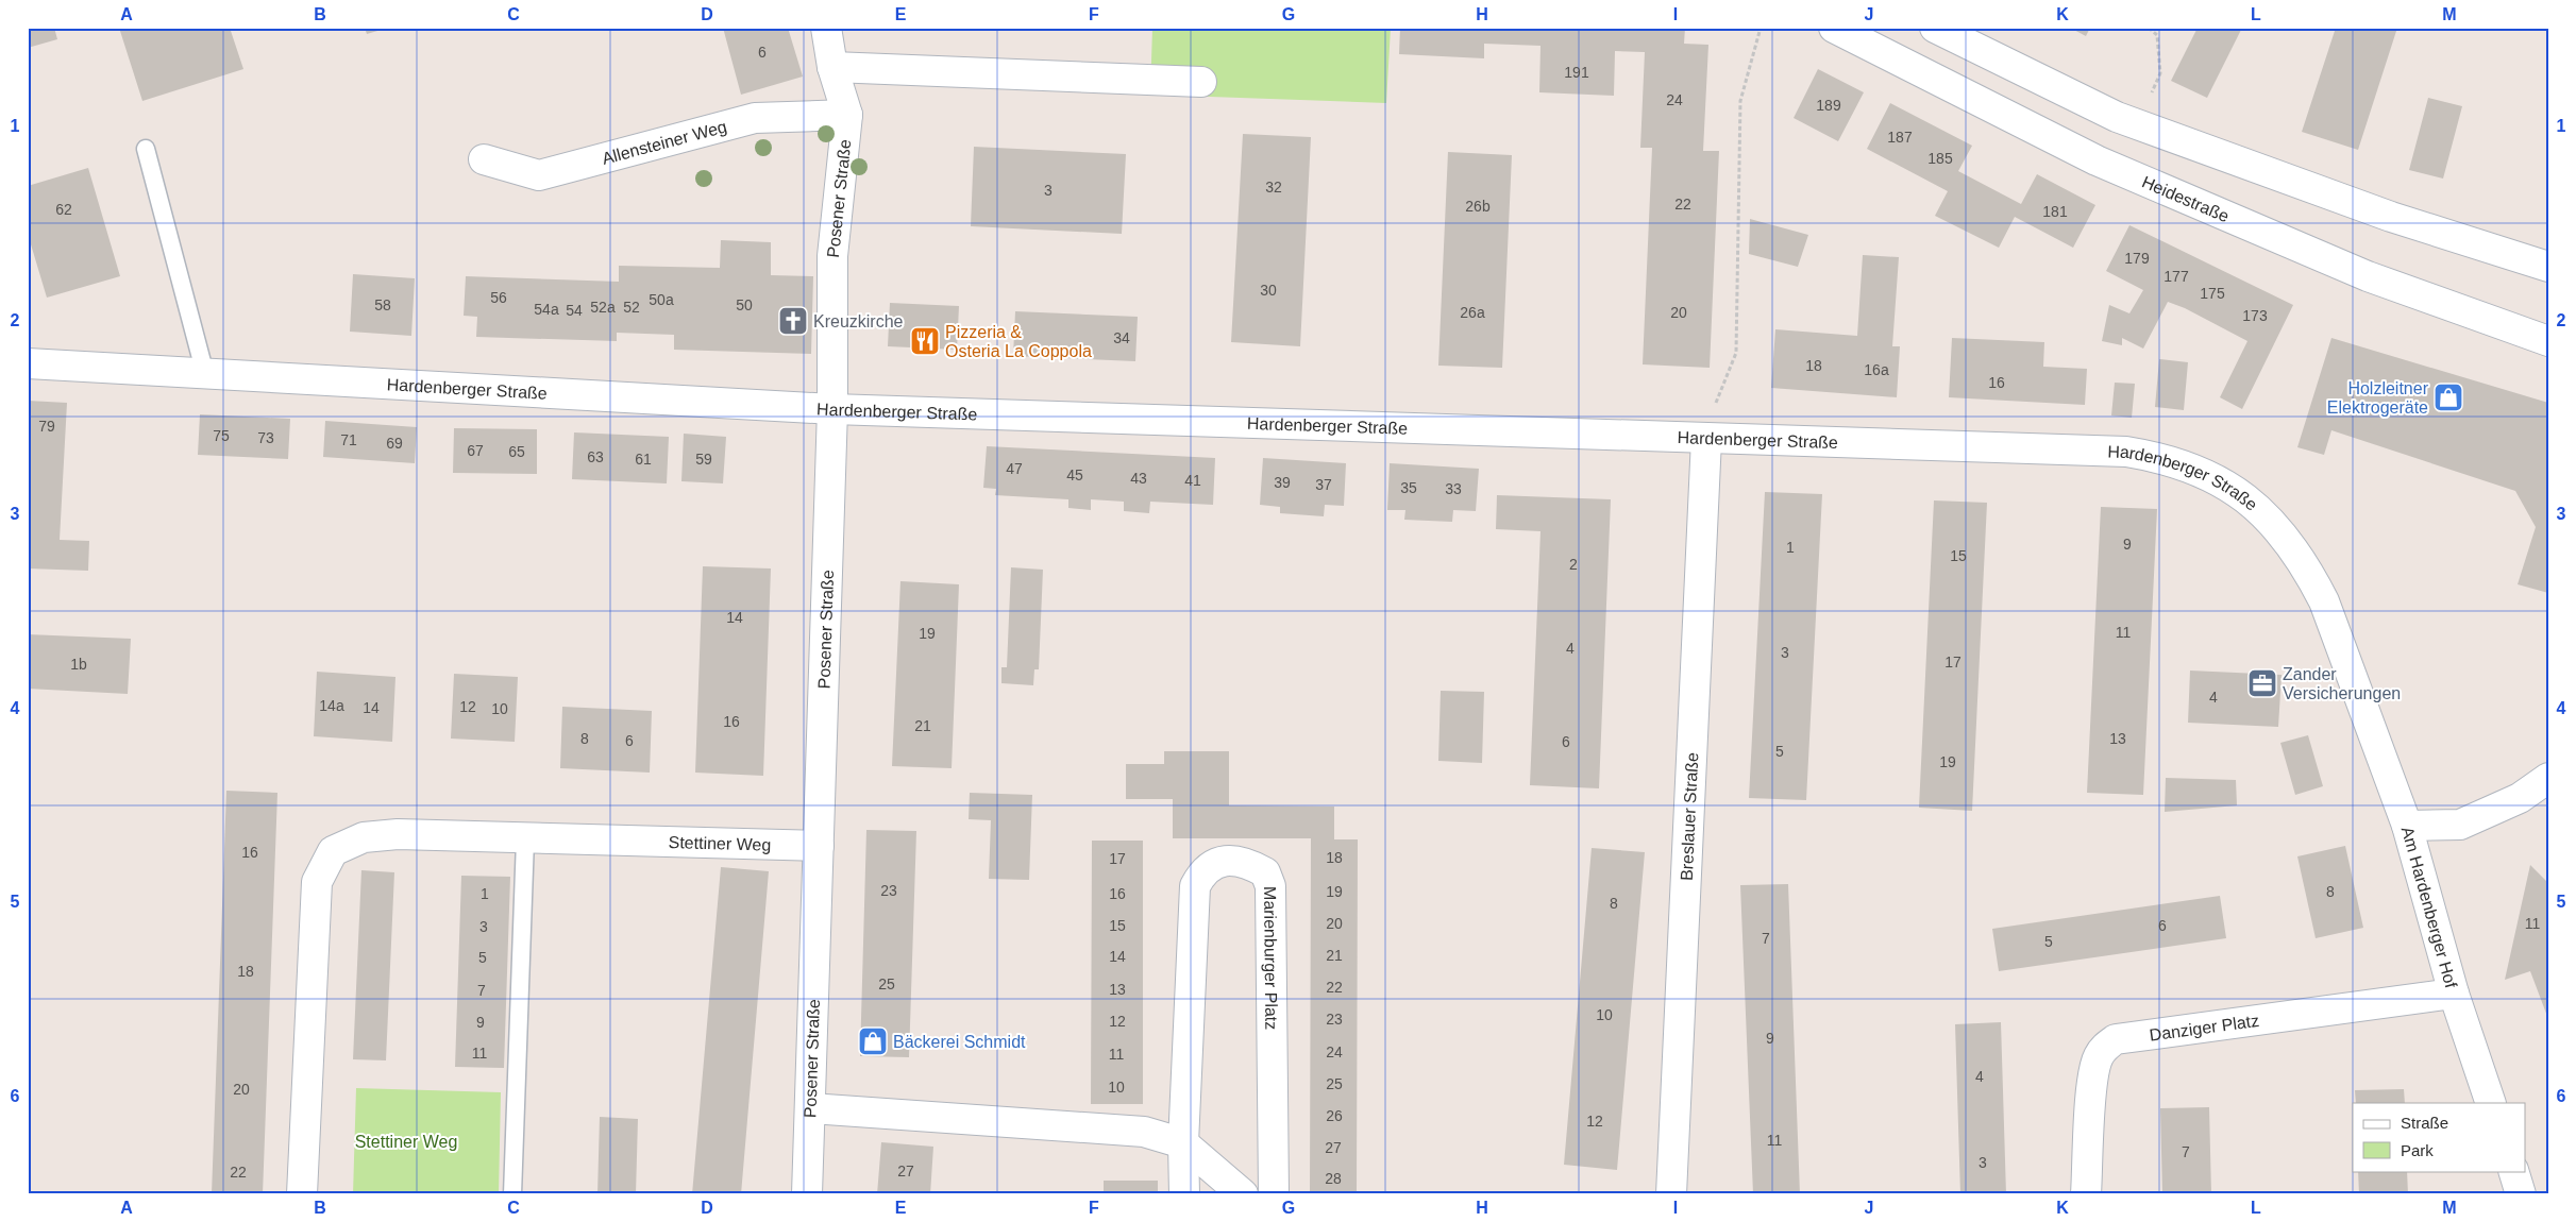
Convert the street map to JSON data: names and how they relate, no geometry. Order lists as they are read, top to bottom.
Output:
{
  "streets": {
    "street": [
      "Allensteiner Weg",
      "Heidestraße",
      "Posener Straße",
      "Hardenberger Straße",
      "Breslauer Straße",
      "Stettiner Weg",
      "Am Hardenberger Hof",
      "Marienburger Platz",
      "Danziger Platz"
    ]
  },
  "crossings": [
    ["Allensteiner Weg", "Posener Straße"],
    ["Posener Straße", "Hardenberger Straße"],
    ["Posener Straße", "Stettiner Weg"],
    ["Hardenberger Straße", "Breslauer Straße"],
    ["Hardenberger Straße", "Am Hardenberger Hof"],
    ["Am Hardenberger Hof", "Danziger Platz"]
  ],
  "parks": ["Stettiner Weg"],
  "places": {
    "church": ["Kreuzkirche"],
    "restaurant": ["Pizzeria & Osteria La Coppola"],
    "shop": ["Holzleitner Elektrogeräte", "Bäckerei Schmidt"],
    "office": ["Zander Versicherungen"]
  },
  "house_numbers": [
    "6",
    "191",
    "24",
    "189",
    "187",
    "185",
    "32",
    "3",
    "22",
    "26b",
    "62",
    "181",
    "179",
    "177",
    "30",
    "175",
    "56",
    "50a",
    "58",
    "50",
    "52a",
    "52",
    "54a",
    "54",
    "26a",
    "20",
    "173",
    "34",
    "18",
    "16a",
    "16",
    "79",
    "75",
    "73",
    "71",
    "69",
    "67",
    "65",
    "63",
    "61",
    "59",
    "47",
    "45",
    "43",
    "41",
    "39",
    "37",
    "35",
    "33",
    "9",
    "1",
    "15",
    "2",
    "14",
    "11",
    "19",
    "4",
    "3",
    "17",
    "1b",
    "4",
    "14a",
    "12",
    "14",
    "10",
    "16",
    "21",
    "8",
    "13",
    "6",
    "6",
    "5",
    "19",
    "16",
    "18",
    "17",
    "23",
    "19",
    "8",
    "1",
    "16",
    "8",
    "20",
    "11",
    "15",
    "6",
    "3",
    "7",
    "5",
    "21",
    "14",
    "5",
    "18",
    "25",
    "22",
    "13",
    "7",
    "10",
    "23",
    "12",
    "9",
    "9",
    "24",
    "11",
    "11",
    "4",
    "25",
    "10",
    "20",
    "26",
    "12",
    "11",
    "27",
    "7",
    "3",
    "27",
    "22",
    "28"
  ],
  "legend": ["Straße", "Park"],
  "grid": {
    "columns": [
      "A",
      "B",
      "C",
      "D",
      "E",
      "F",
      "G",
      "H",
      "I",
      "J",
      "K",
      "L",
      "M"
    ],
    "rows": [
      "1",
      "2",
      "3",
      "4",
      "5",
      "6"
    ]
  }
}
